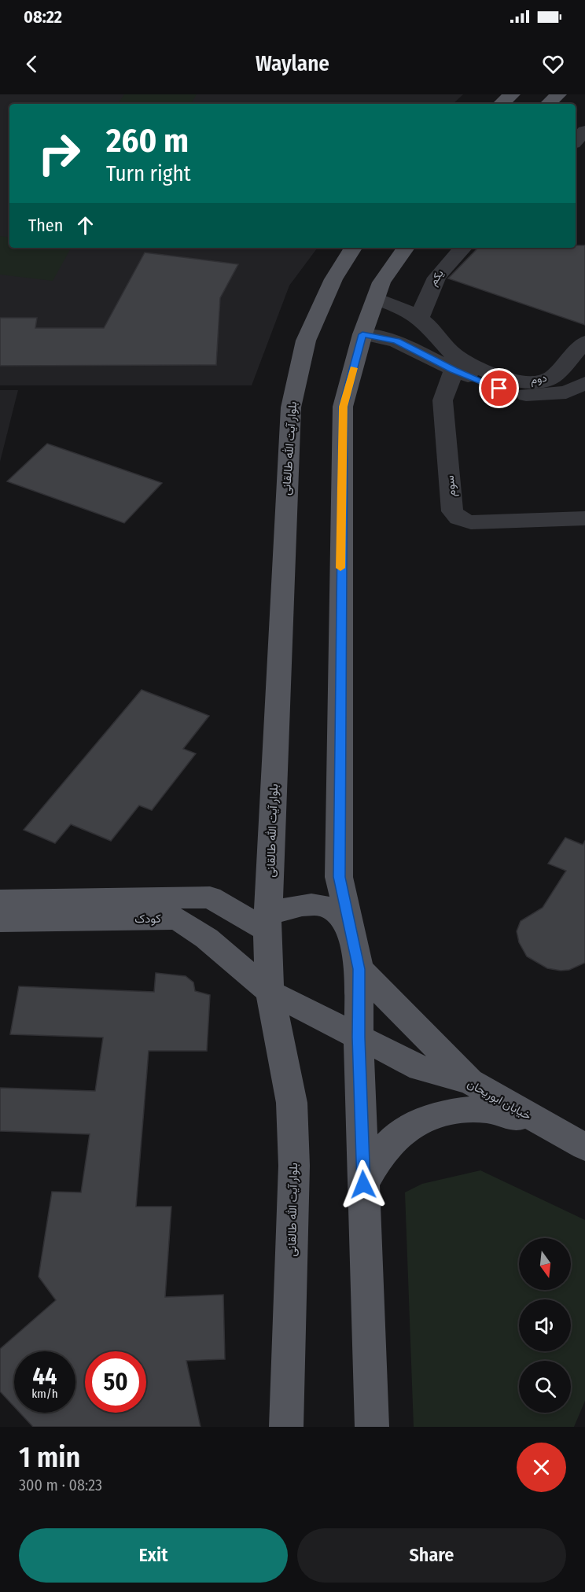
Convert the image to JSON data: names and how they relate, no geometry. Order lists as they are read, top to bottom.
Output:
{
  "streets": {
    "main road": ["بلوار آیت الله طالقانی", "کودک", "خیابان ابوریحان"],
    "street": ["یکم", "دوم", "سوم"]
  },
  "crossings": [
    ["دوم", "سوم"],
    ["بلوار آیت الله طالقانی", "کودک"],
    ["کودک", "خیابان ابوریحان"]
  ],
  "north": "bottom",
  "page": {
    "status": "08:22",
    "header": "Waylane",
    "turn": ["260 m", "Turn right"],
    "then": "Then",
    "speed": "44 km/h",
    "limit": "50",
    "heading": ["1 min", "300 m · 08:23"],
    "buttons": ["Exit", "Share"]
  }
}
